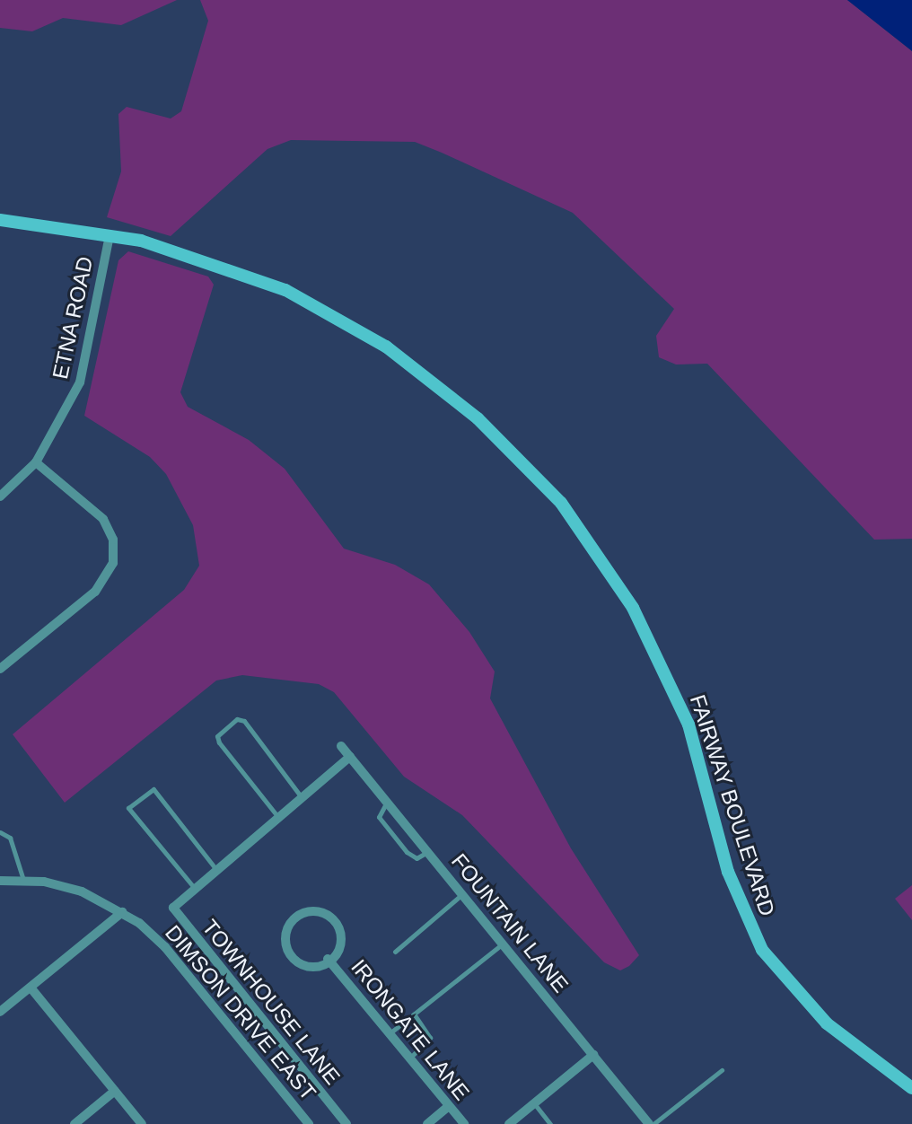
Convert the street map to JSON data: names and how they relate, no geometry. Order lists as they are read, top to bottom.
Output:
{
  "streets": {
    "street": [
      "ETNA ROAD",
      "FAIRWAY BOULEVARD",
      "FOUNTAIN LANE",
      "TOWNHOUSE LANE",
      "DIMSON DRIVE EAST",
      "IRONGATE LANE"
    ]
  },
  "crossings": [
    ["ETNA ROAD", "FAIRWAY BOULEVARD"]
  ]
}
